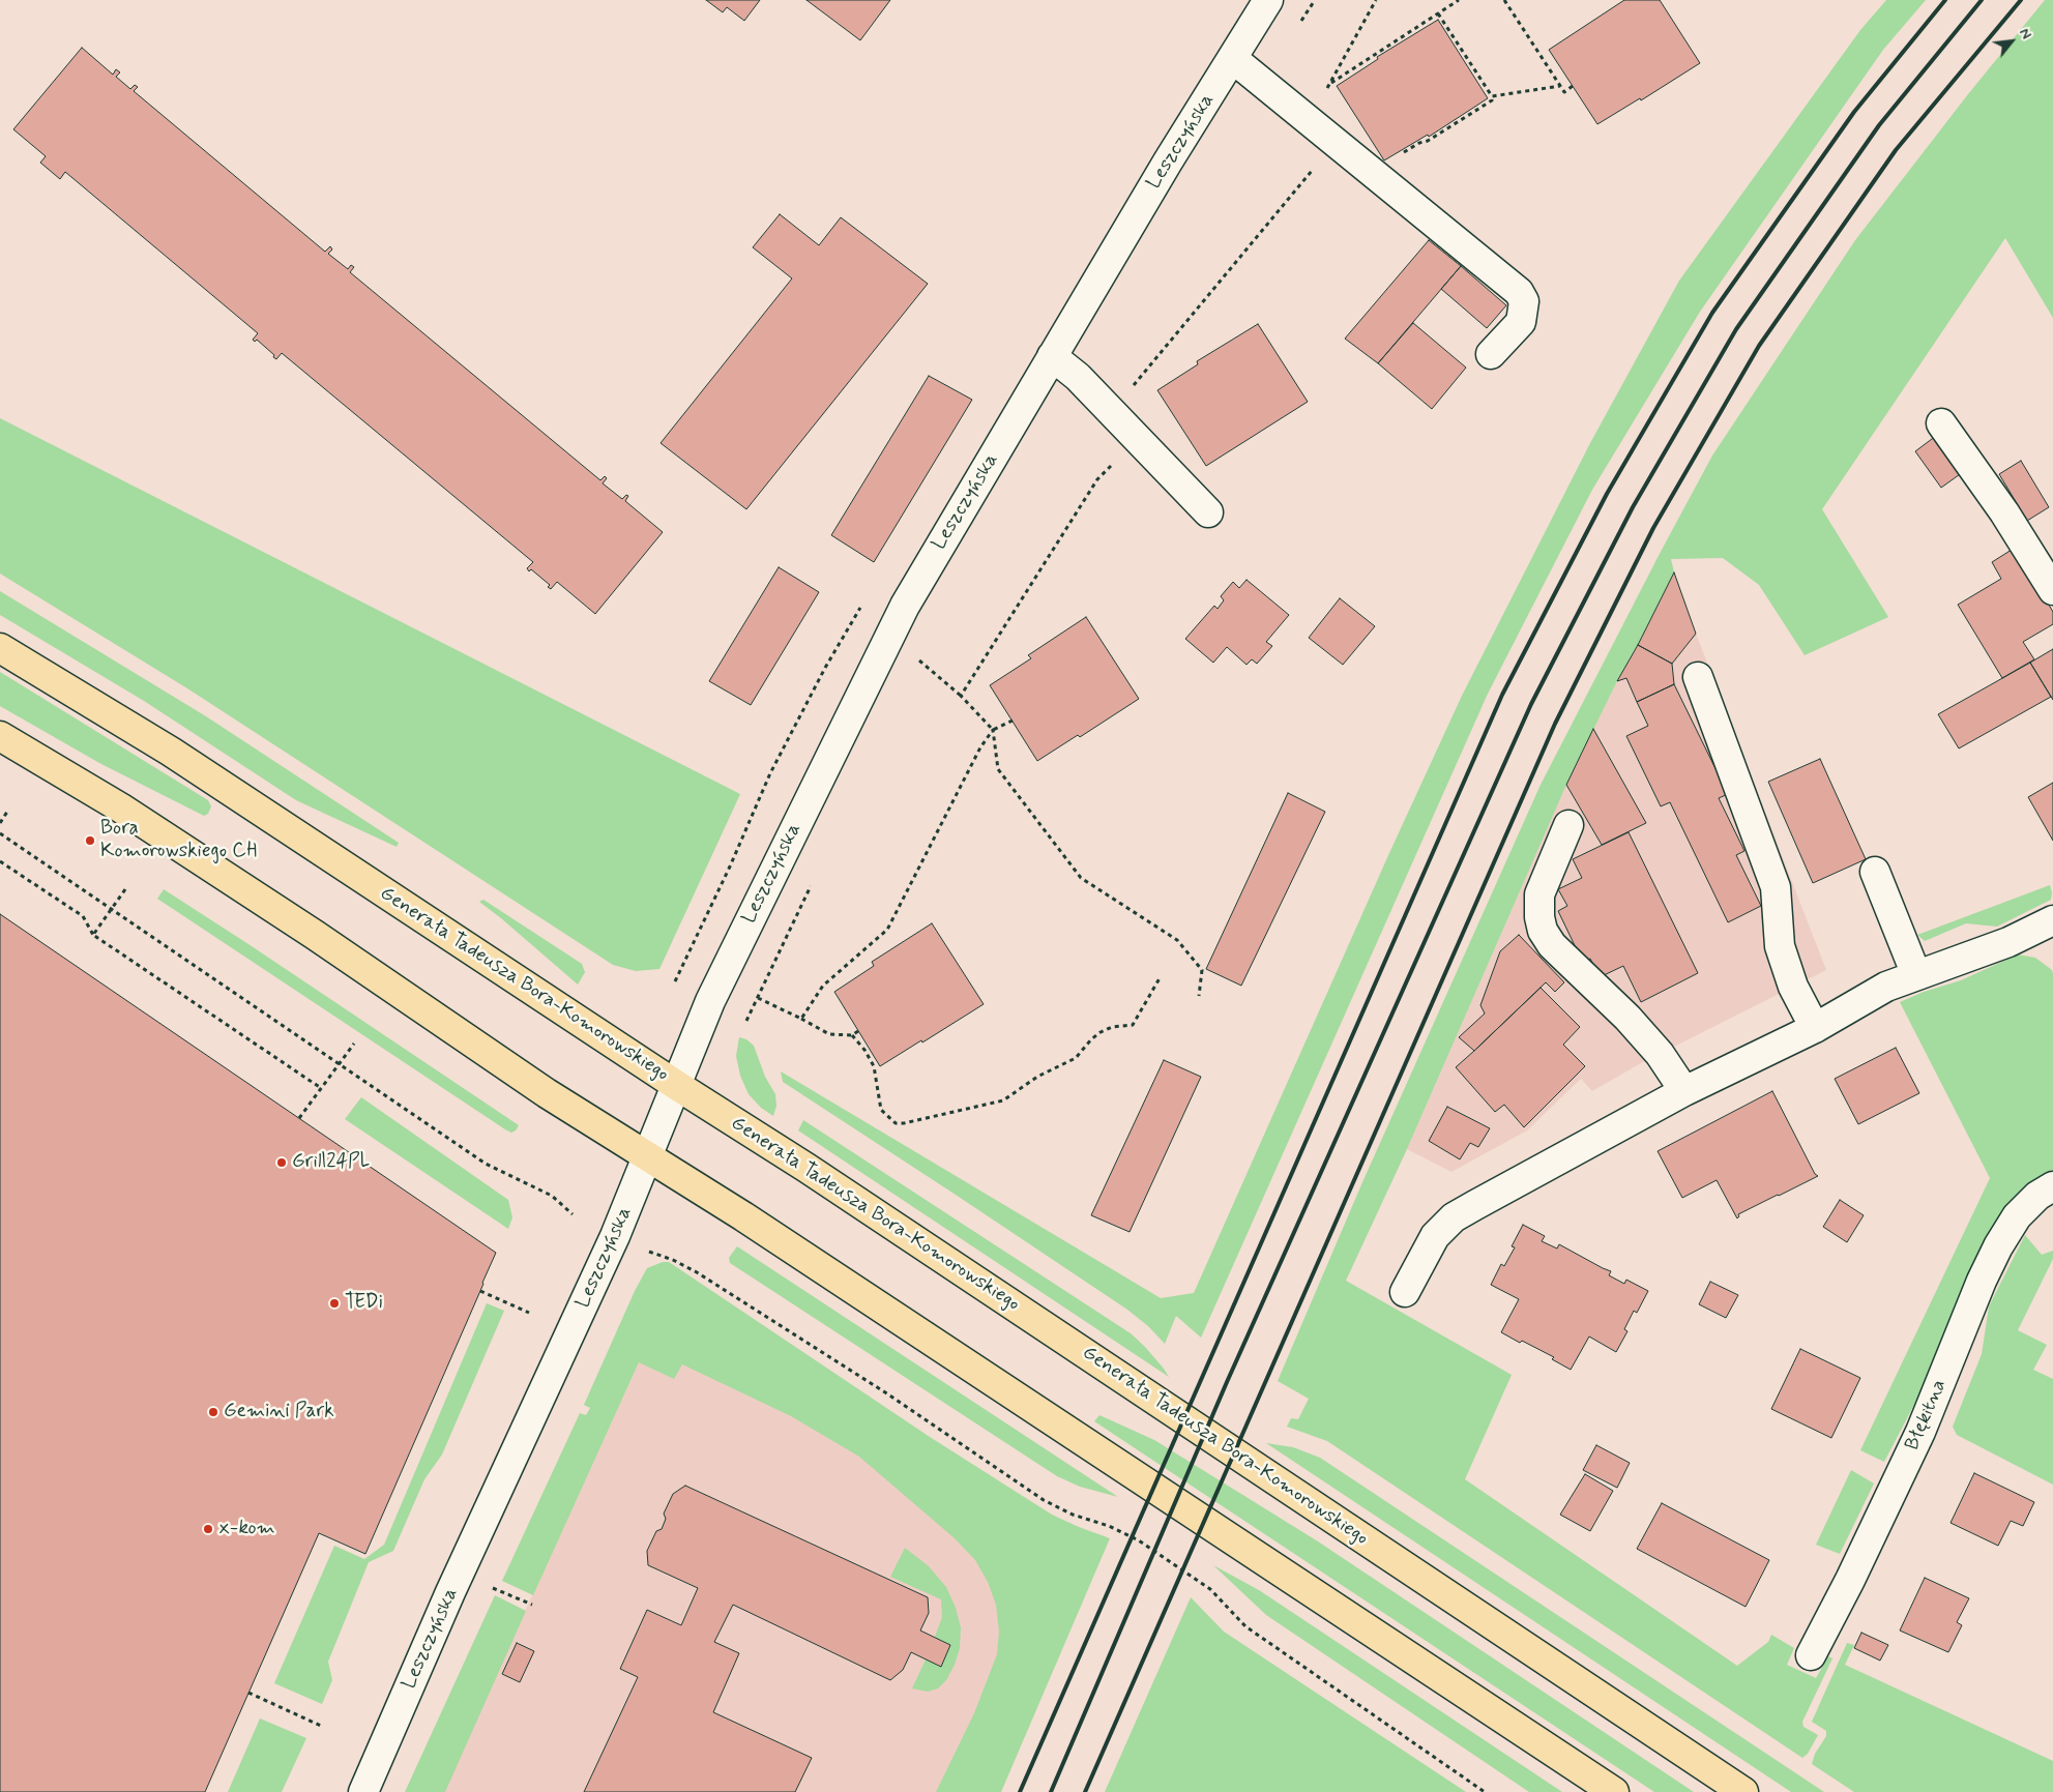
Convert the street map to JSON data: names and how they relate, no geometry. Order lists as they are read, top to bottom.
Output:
{
  "streets": {
    "main road": ["Generała Tadeusza Bora-Komorowskiego"],
    "street": ["Leszczyńska", "Błękitna"]
  },
  "crossings": [
    ["Leszczyńska", "Generała Tadeusza Bora-Komorowskiego"]
  ],
  "places": [
    "Bora Komorowskiego CH",
    "Grill24PL",
    "TEDi",
    "Gemini Park",
    "x-kom"
  ],
  "north": "top right"
}
